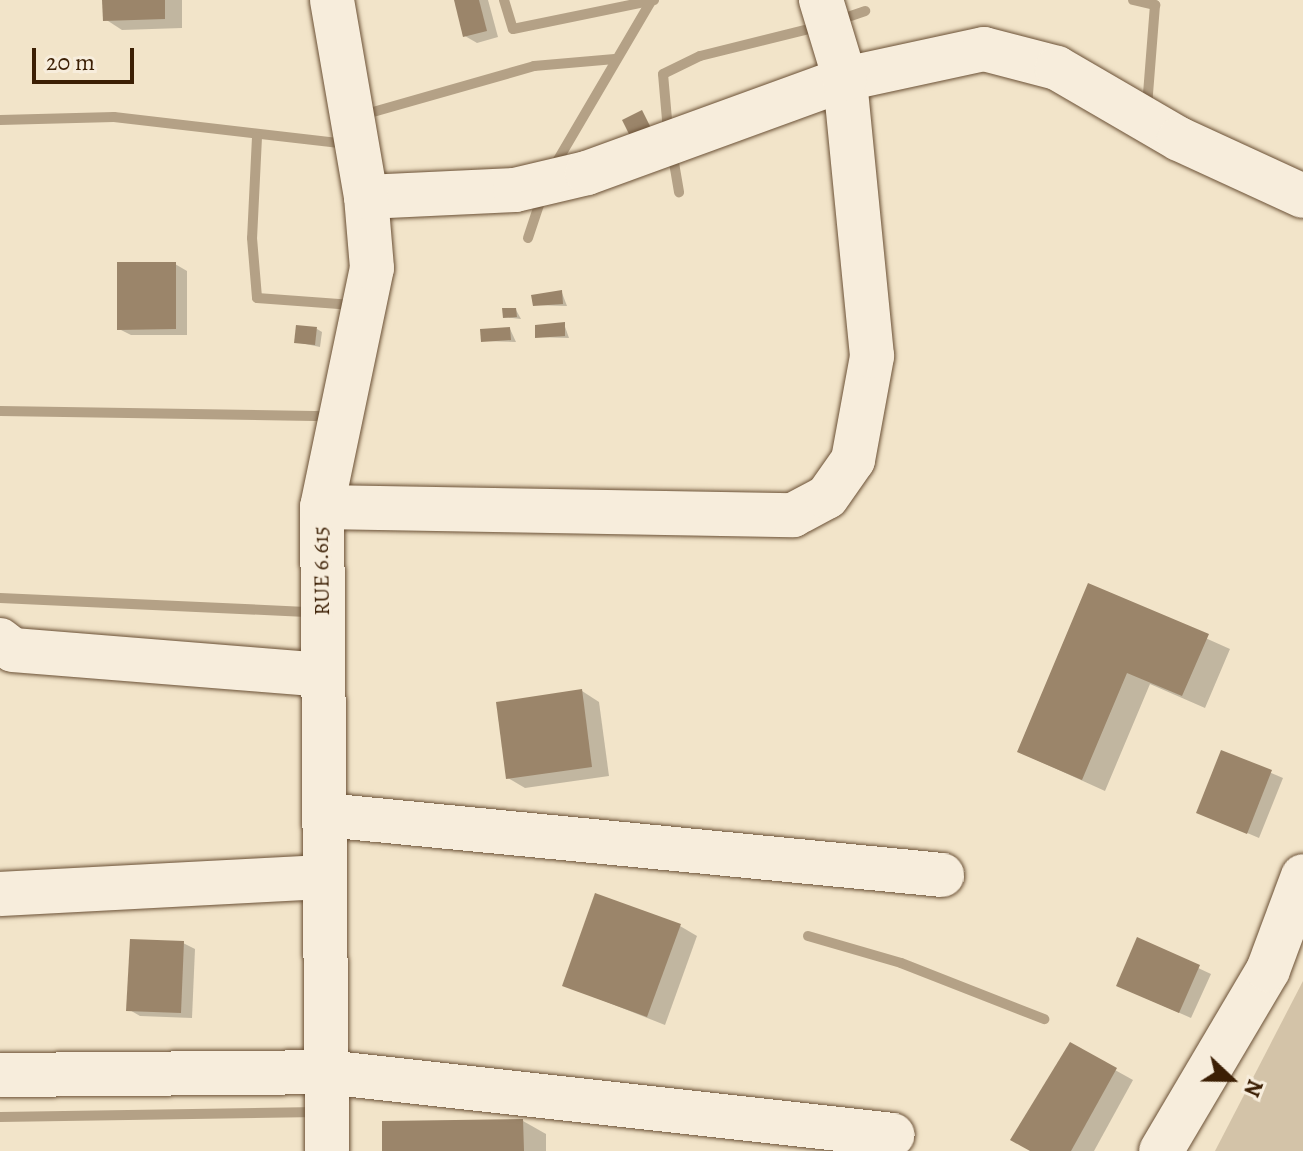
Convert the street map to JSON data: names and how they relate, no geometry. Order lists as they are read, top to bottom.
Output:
{
  "streets": {
    "street": ["RUE 6.615"]
  },
  "scale_bar": "20 m",
  "north": "right"
}
